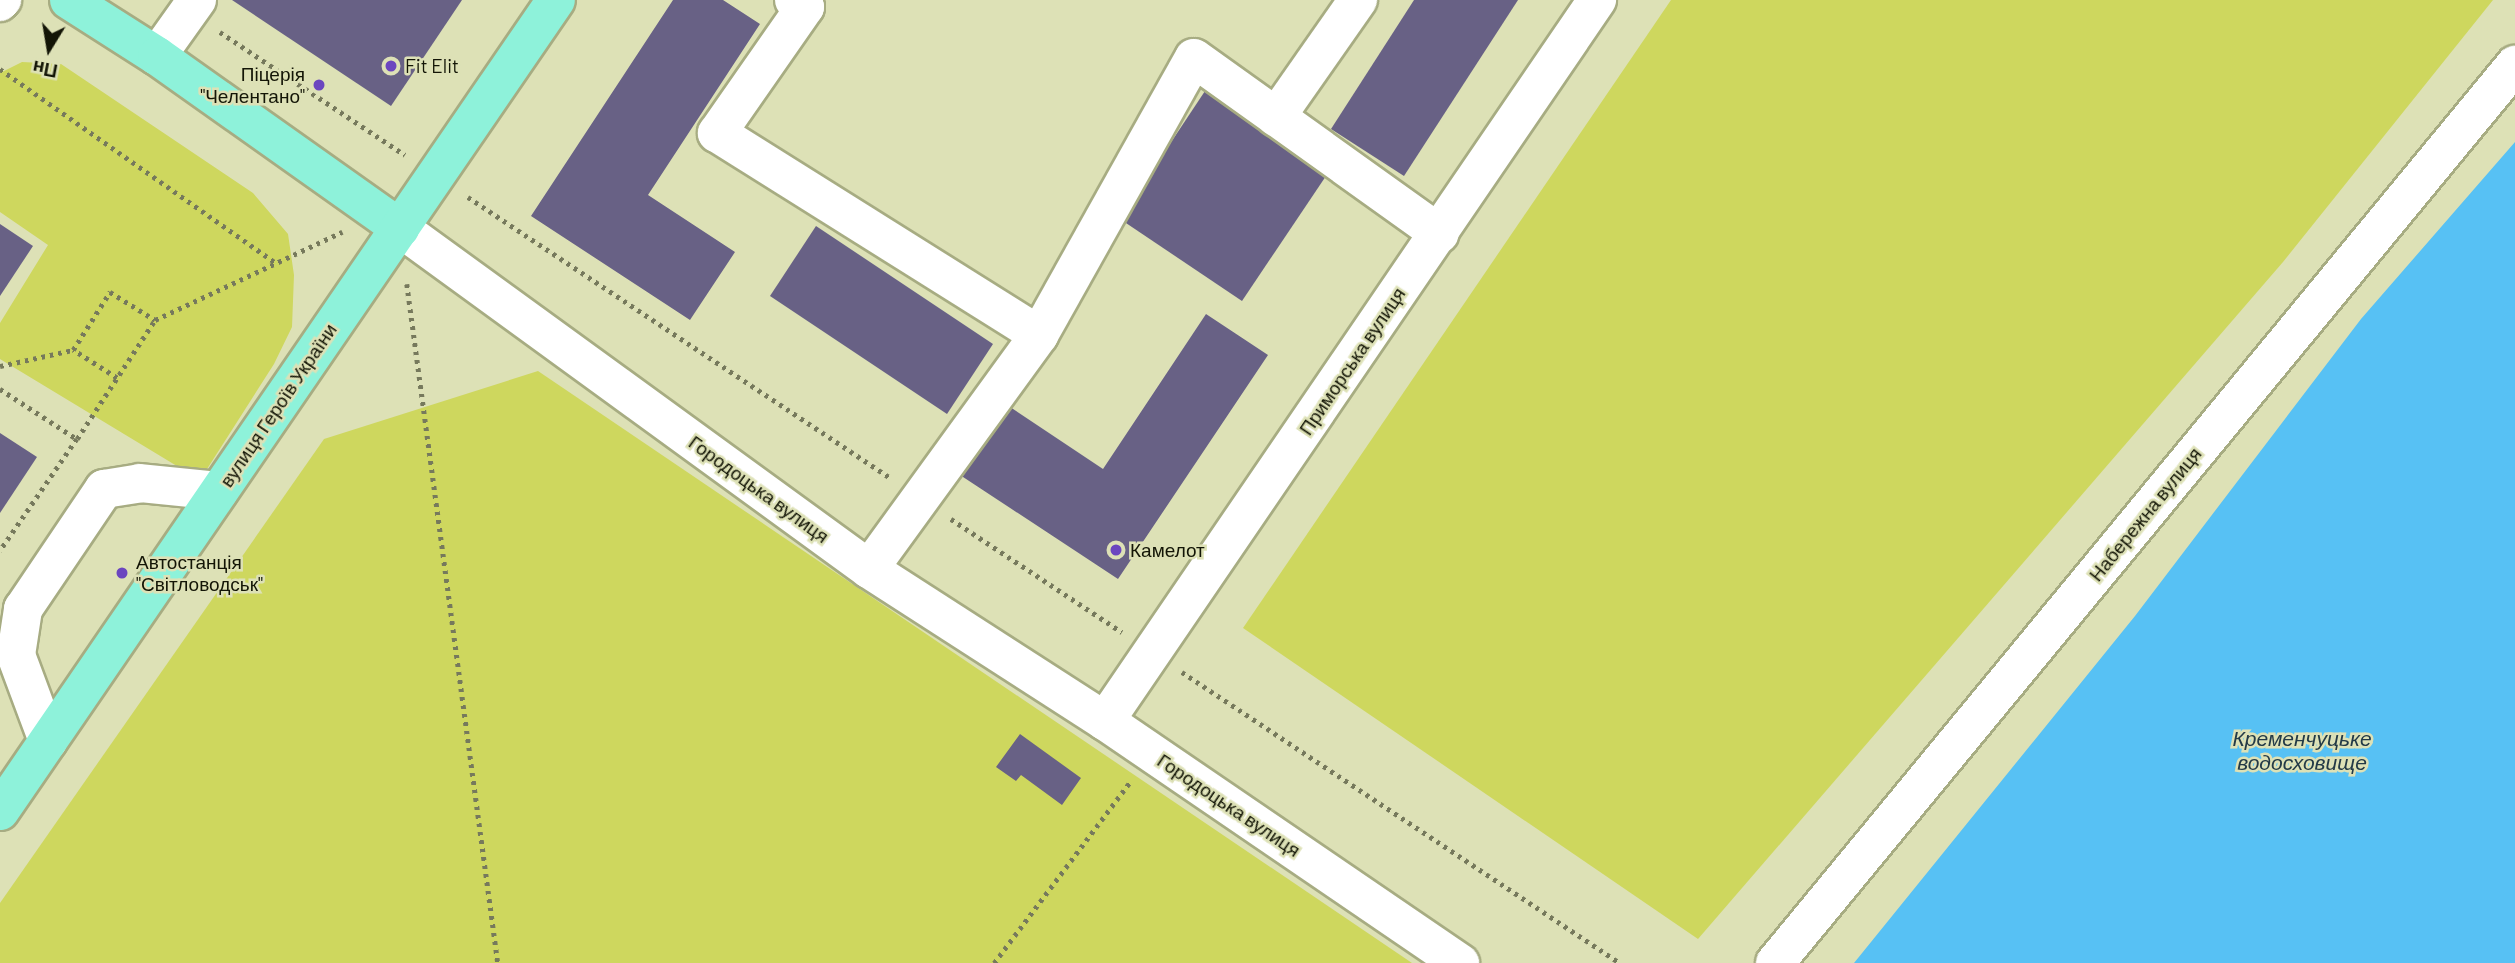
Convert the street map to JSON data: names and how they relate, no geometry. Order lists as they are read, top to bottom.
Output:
{
  "streets": {
    "main road": ["вулиця Героїв України", "Городоцька вулиця"],
    "street": ["Приморська вулиця", "Набережна вулиця"]
  },
  "crossings": [
    ["Приморська вулиця", "Городоцька вулиця"],
    ["вулиця Героїв України", "Городоцька вулиця"]
  ],
  "water": ["Кременчуцьке водосховище"],
  "places": [
    "Fit Elit",
    "Піцерія \"Челентано\"",
    "Камелот",
    "Автостанція \"Світловодськ\""
  ],
  "north": "bottom"
}
